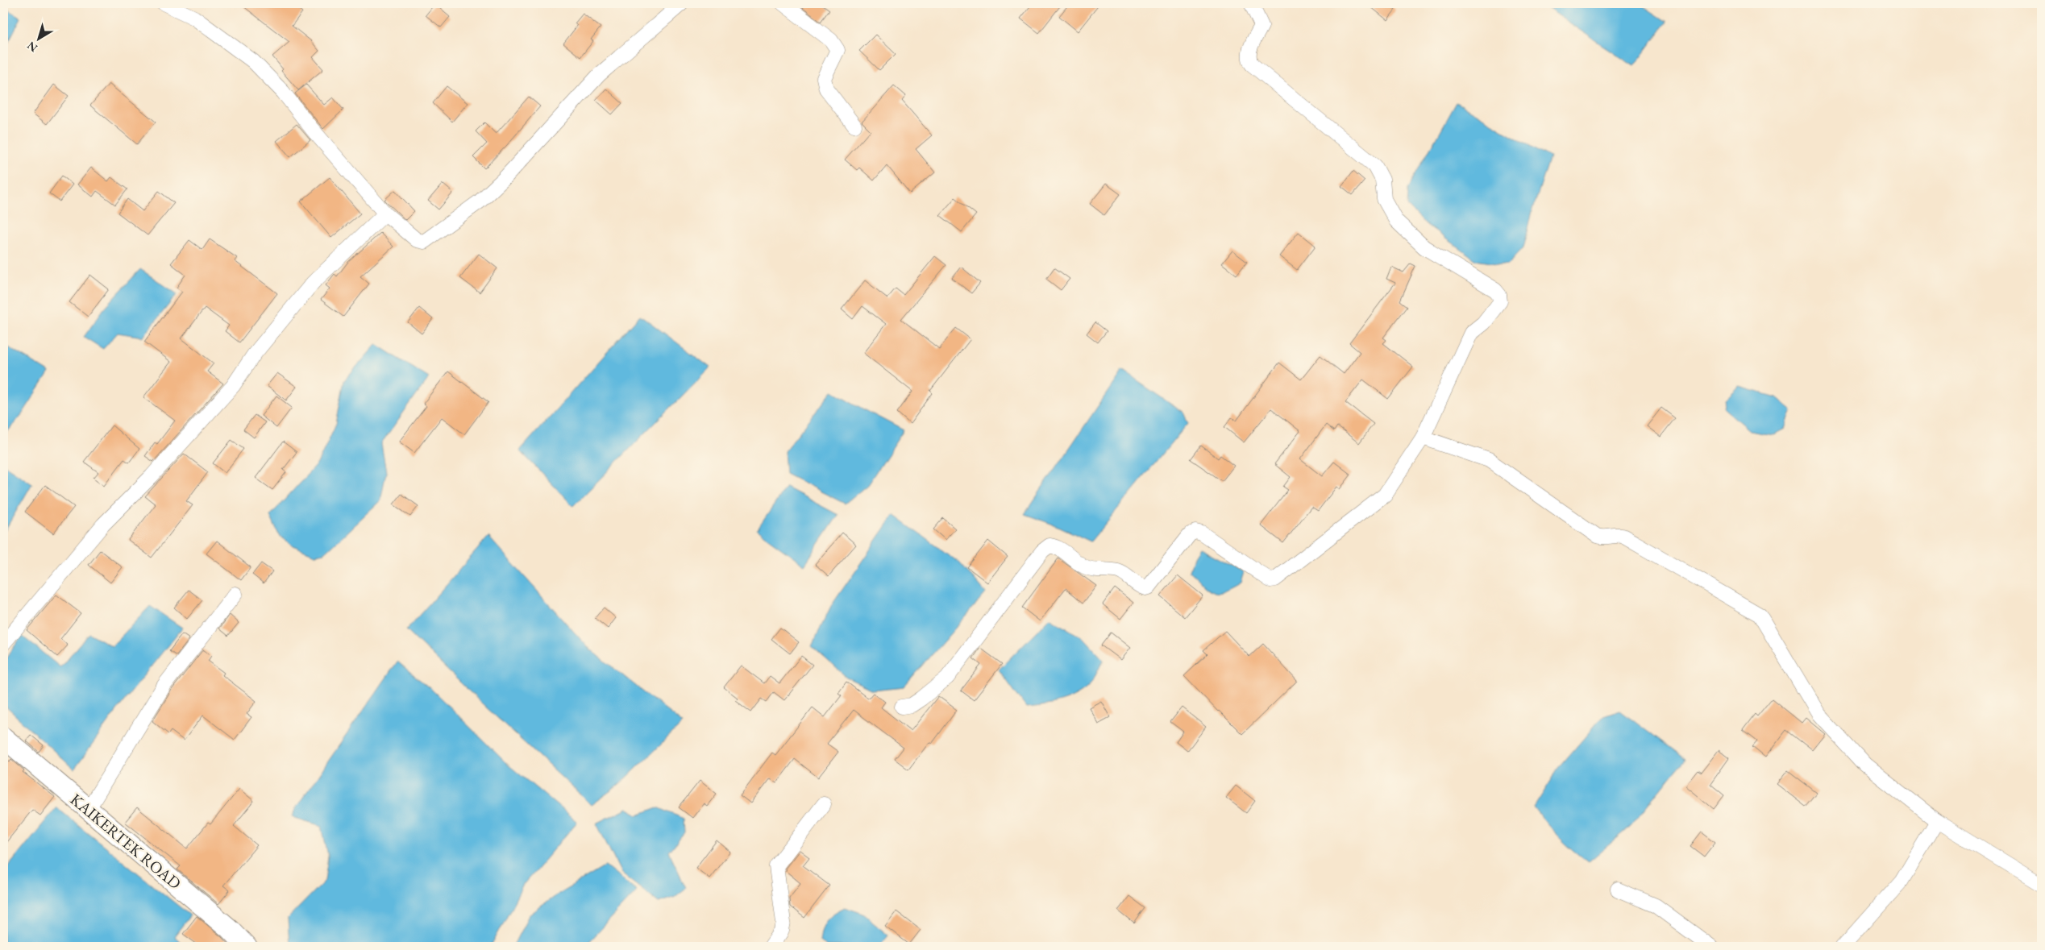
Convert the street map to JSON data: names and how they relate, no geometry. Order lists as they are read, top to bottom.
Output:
{
  "streets": {
    "main road": ["KAIKERTEK ROAD"]
  },
  "north": "bottom left"
}
